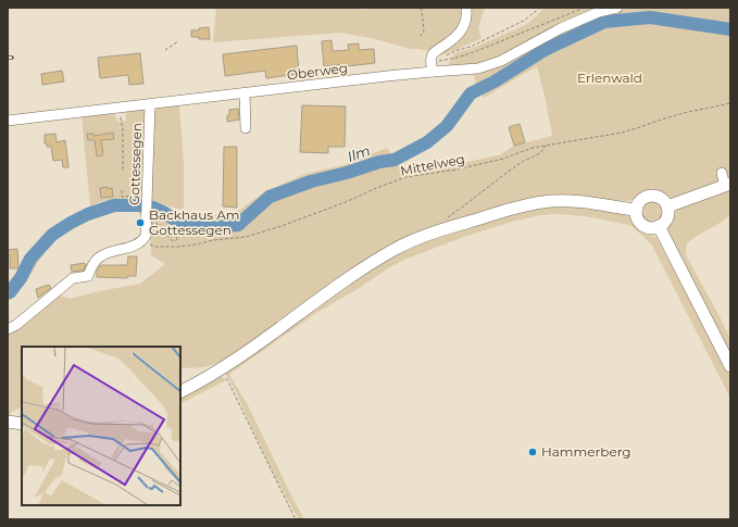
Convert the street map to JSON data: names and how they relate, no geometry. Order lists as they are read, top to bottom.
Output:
{
  "streets": {
    "street": ["Oberweg", "Gottessegen"],
    "path": ["Mittelweg"]
  },
  "crossings": [
    ["Oberweg", "Gottessegen"],
    ["Gottessegen", "Mittelweg"]
  ],
  "water": ["Ilm"],
  "parks": ["Erlenwald"],
  "places": ["Backhaus Am Gottessegen", "Hammerberg"]
}
